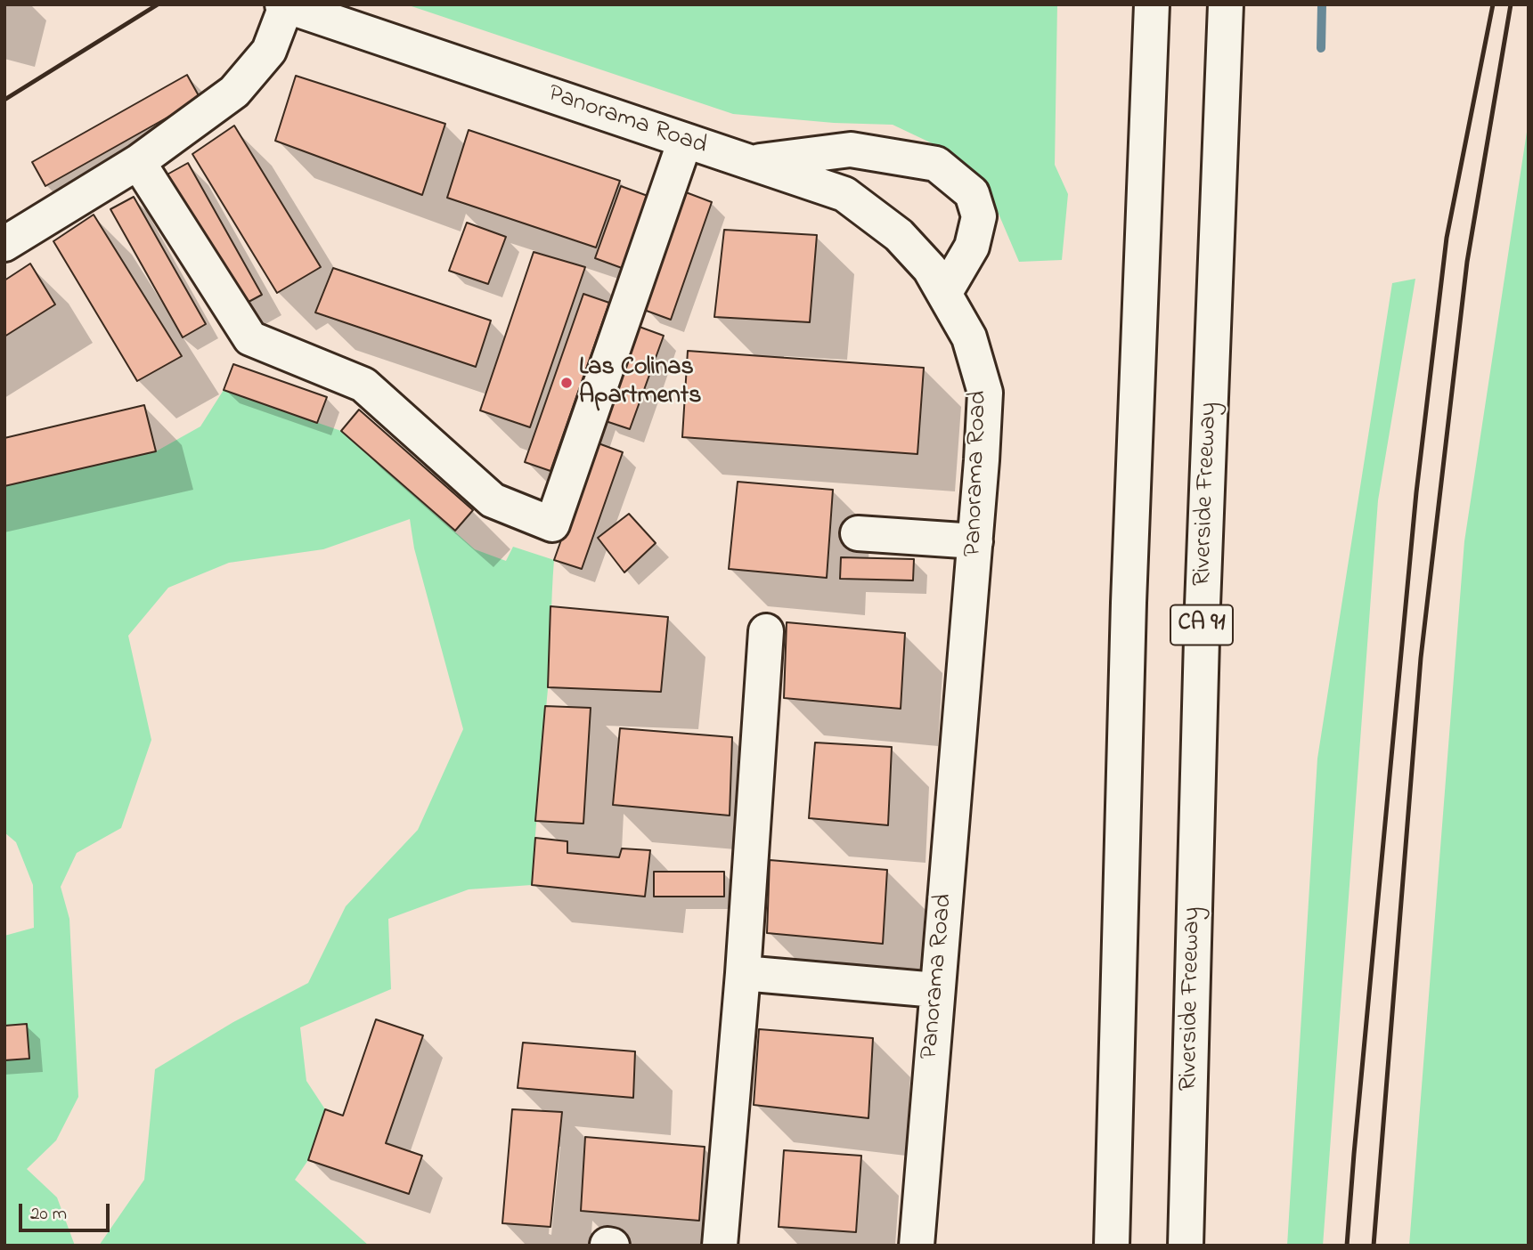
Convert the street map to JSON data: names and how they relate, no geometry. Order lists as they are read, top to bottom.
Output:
{
  "streets": {
    "main road": ["Panorama Road", "Riverside Freeway", "CA 91"]
  },
  "places": ["Las Colinas Apartments"],
  "scale_bar": "20 m"
}
